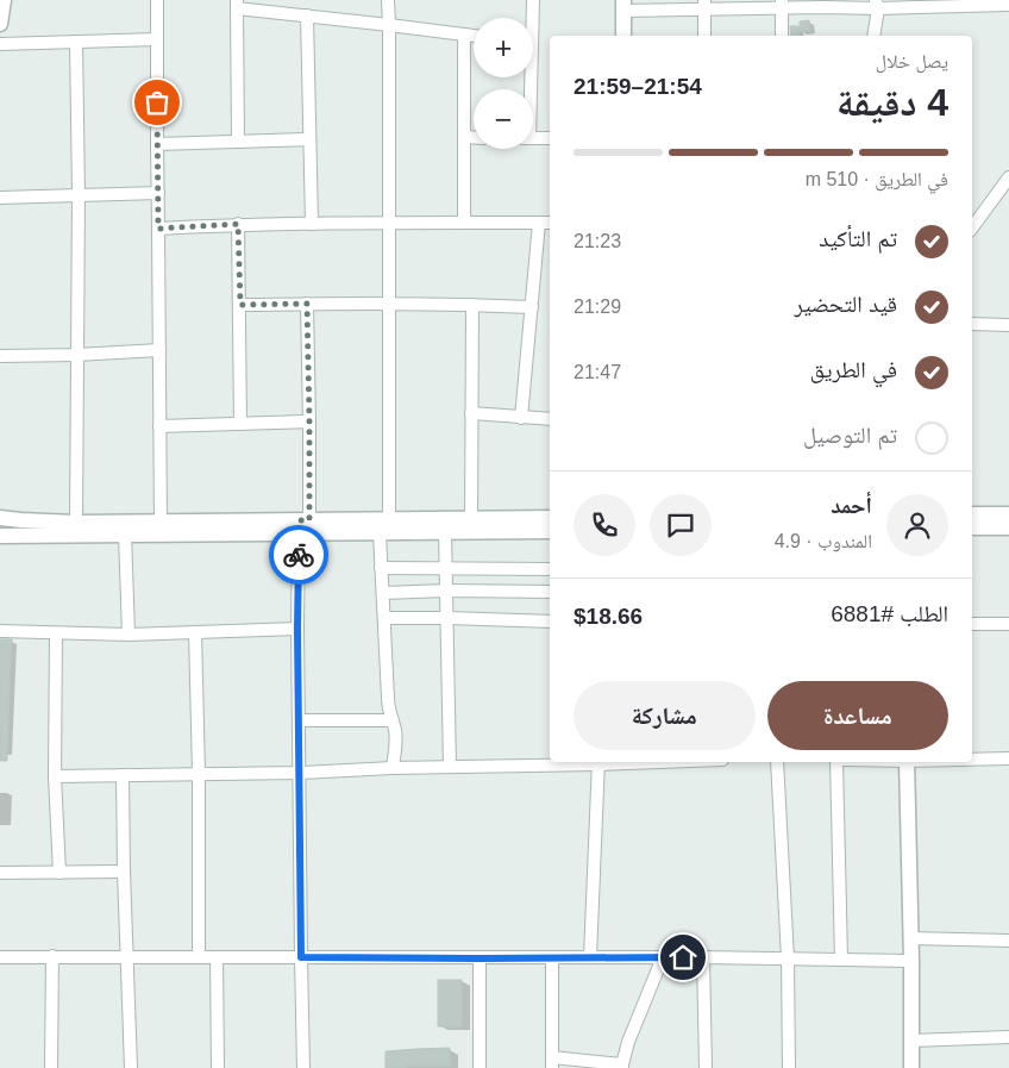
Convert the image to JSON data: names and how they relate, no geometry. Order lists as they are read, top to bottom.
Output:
{
  "page": {
    "map_buttons": ["+", "−"],
    "heading": ["4 دقيقة", "يصل خلال", "21:54–21:59"],
    "panel": [
      "أحمد",
      "المندوب · 4.9",
      "الطلب #6881",
      "$18.66"
    ],
    "bar": "في الطريق · 510 m",
    "list": [
      ["تم التأكيد", "21:23"],
      ["قيد التحضير", "21:29"],
      ["في الطريق", "21:47"],
      "تم التوصيل"
    ],
    "buttons": ["مساعدة", "مشاركة"]
  }
}
